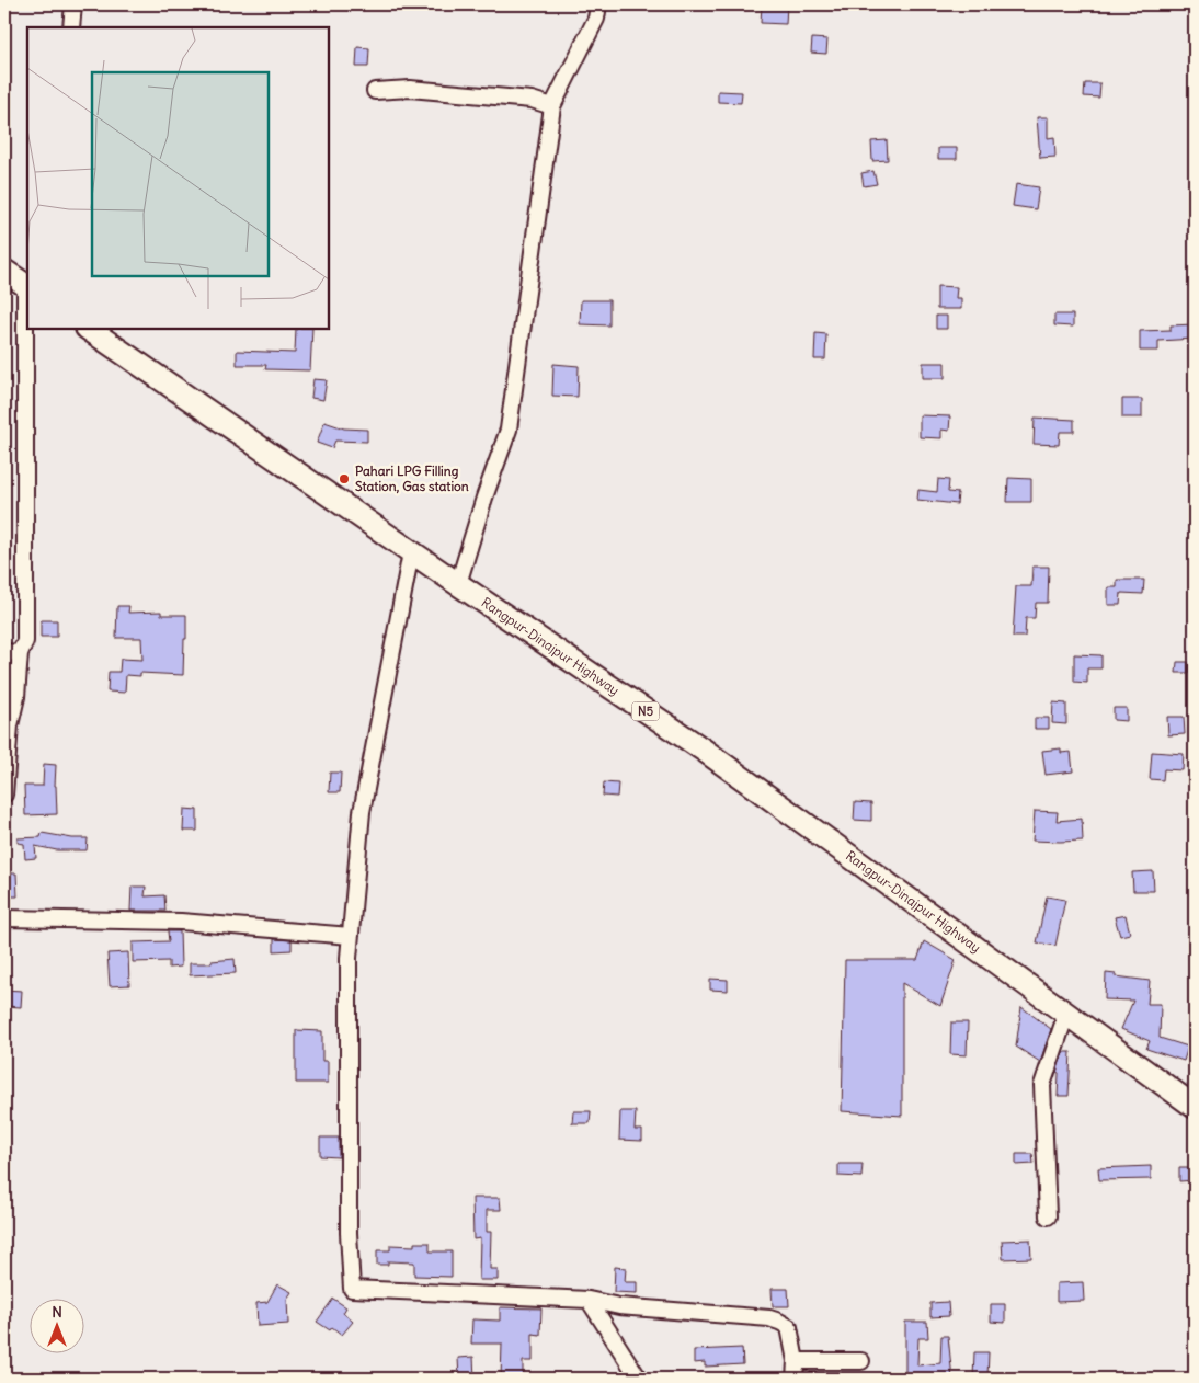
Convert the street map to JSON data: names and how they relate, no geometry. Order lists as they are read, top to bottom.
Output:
{
  "streets": {
    "highway": ["Rangpur-Dinajpur Highway", "N5"]
  },
  "places": ["Pahari LPG Filling Station, Gas station"],
  "north": "top"
}
